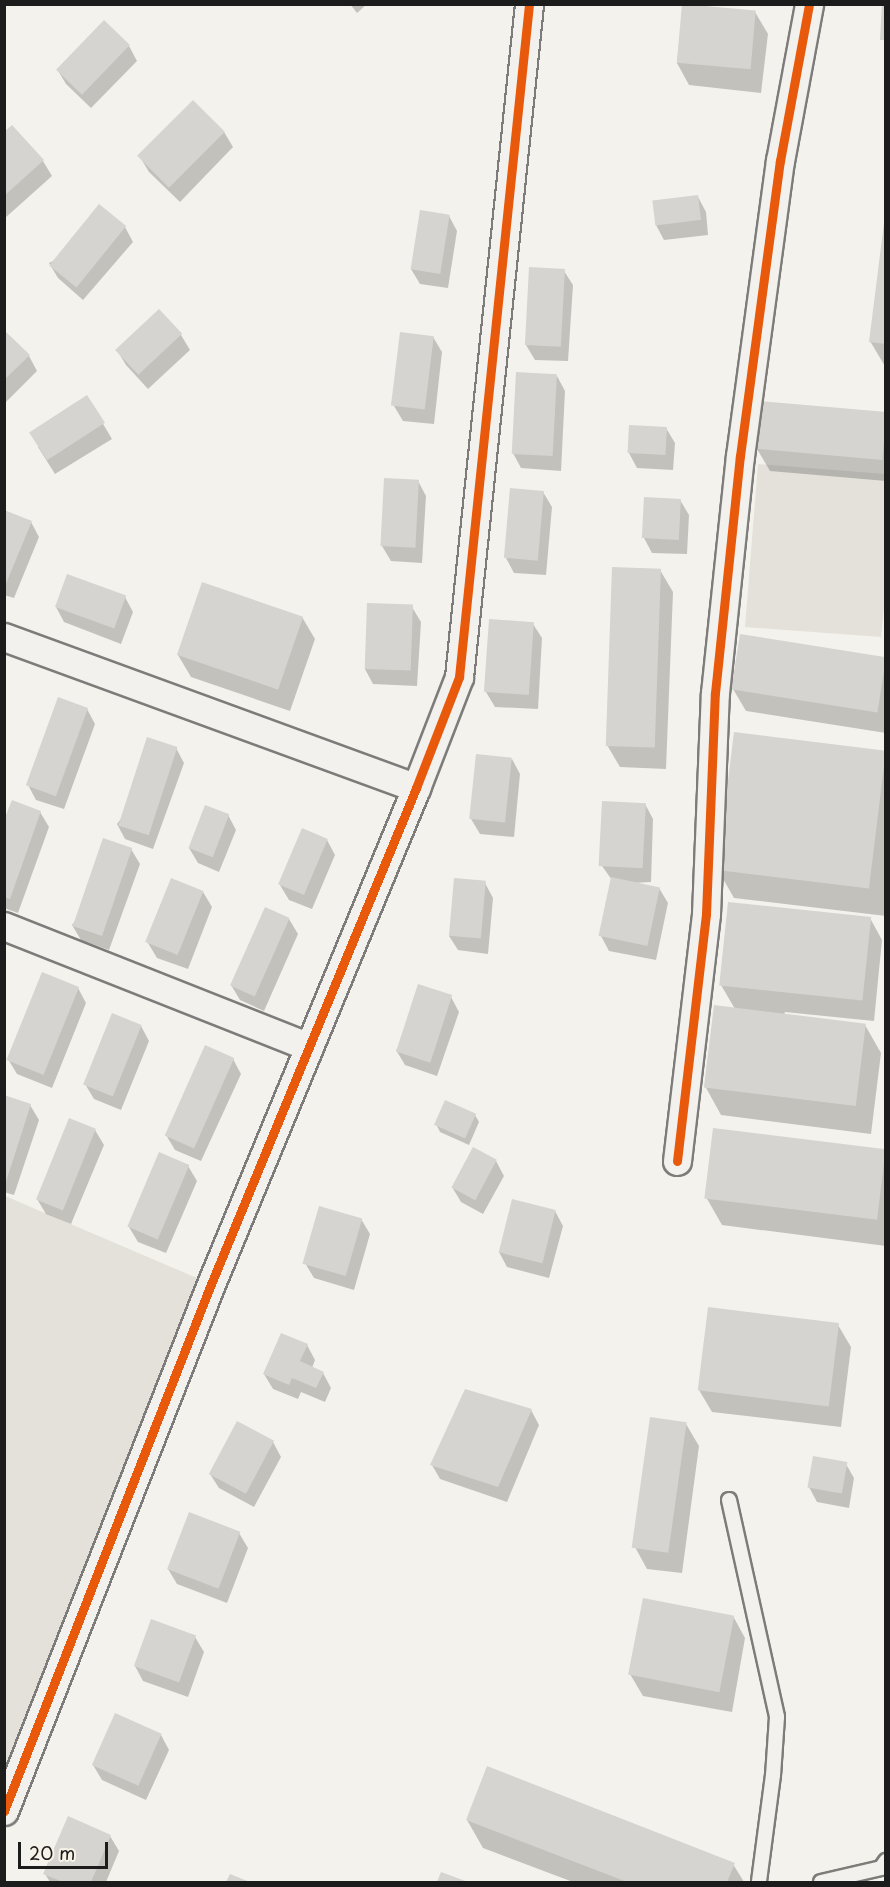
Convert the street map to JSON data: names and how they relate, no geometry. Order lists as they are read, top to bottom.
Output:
{
  "scale_bar": "20 m"
}
